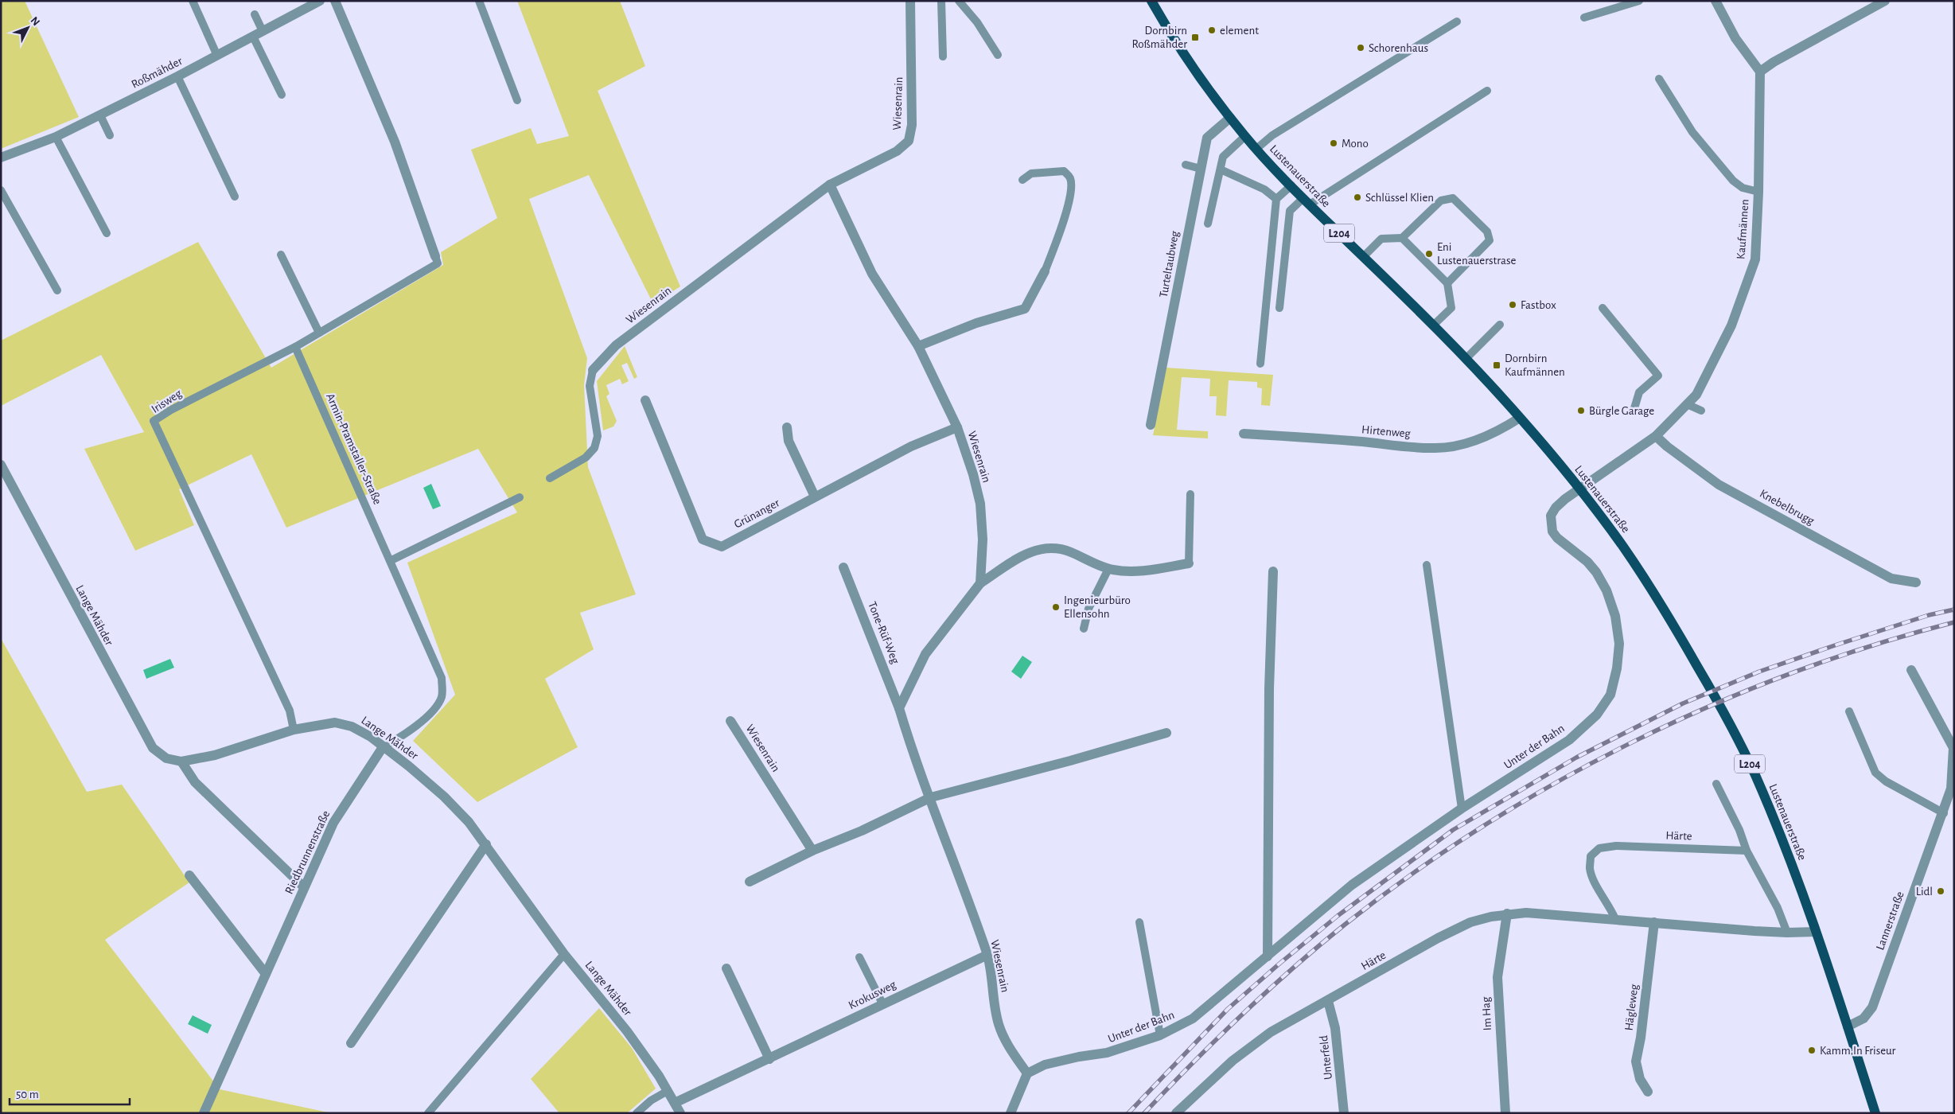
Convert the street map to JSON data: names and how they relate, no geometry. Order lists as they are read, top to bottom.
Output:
{
  "streets": {
    "main road": ["Lustenauerstraße", "L204"],
    "street": [
      "Roßmähder",
      "Wiesenrain",
      "Kaufmännen",
      "Turteltaubweg",
      "Hirtenweg",
      "Knebelbrugg",
      "Grünanger",
      "Lange Mähder",
      "Tone-Rüf-Weg",
      "Unter der Bahn",
      "Härte",
      "Riedbrunnenstraße",
      "Lannerstraße",
      "Krokusweg",
      "Hägleweg",
      "Im Hag",
      "Unterfeld"
    ],
    "lane": ["Irisweg", "Armin-Pramstaller-Straße"]
  },
  "crossings": [
    ["Wiesenrain", "Grünanger"],
    ["Wiesenrain", "Tone-Rüf-Weg"],
    ["Wiesenrain", "Unter der Bahn"],
    ["Wiesenrain", "Krokusweg"],
    ["Lustenauerstraße", "Kaufmännen"],
    ["Lustenauerstraße", "Turteltaubweg"],
    ["Lustenauerstraße", "Hirtenweg"],
    ["Lustenauerstraße", "Unter der Bahn"],
    ["Lustenauerstraße", "Härte"],
    ["Lustenauerstraße", "Lannerstraße"],
    ["Kaufmännen", "Knebelbrugg"],
    ["Kaufmännen", "Unter der Bahn"],
    ["Irisweg", "Armin-Pramstaller-Straße"],
    ["Irisweg", "Lange Mähder"],
    ["Armin-Pramstaller-Straße", "Lange Mähder"],
    ["Armin-Pramstaller-Straße", "Riedbrunnenstraße"],
    ["Lange Mähder", "Riedbrunnenstraße"],
    ["Lange Mähder", "Krokusweg"],
    ["Härte", "Hägleweg"],
    ["Härte", "Im Hag"],
    ["Härte", "Unterfeld"]
  ],
  "places": {
    "other": [
      "element",
      "Schorenhaus",
      "Mono",
      "Schlüssel Klien",
      "Eni Lustenauerstrase",
      "Fastbox",
      "Bürgle Garage",
      "Ingenieurbüro Ellensohn",
      "Lidl",
      "Kamm.In Friseur"
    ],
    "transit": ["Dornbirn Roßmähder", "Dornbirn Kaufmännen"]
  },
  "scale_bar": "50 m",
  "north": "top right"
}
